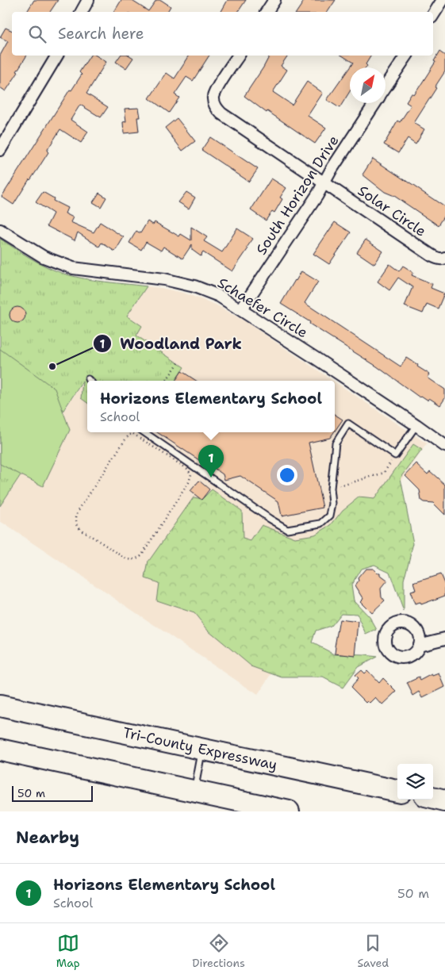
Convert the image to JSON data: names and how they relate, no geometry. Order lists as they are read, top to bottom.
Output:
{
  "streets": {
    "highway": ["Tri-County Expressway"],
    "street": ["South Horizon Drive", "Solar Circle", "Schaefer Circle"]
  },
  "crossings": [
    ["South Horizon Drive", "Solar Circle"],
    ["South Horizon Drive", "Schaefer Circle"]
  ],
  "places": ["Woodland Park"],
  "scale_bar": "50 m",
  "north": "top right",
  "page": {
    "search": "Search here",
    "popup": ["Horizons Elementary School", "School"],
    "pins": "1",
    "scale": "50 m",
    "heading": "Nearby",
    "list": [
      {
        "mark": "1",
        "name": "Horizons Elementary School",
        "note": "School",
        "value": "50 m"
      }
    ],
    "nav": ["Map", "Directions", "Saved"]
  }
}
